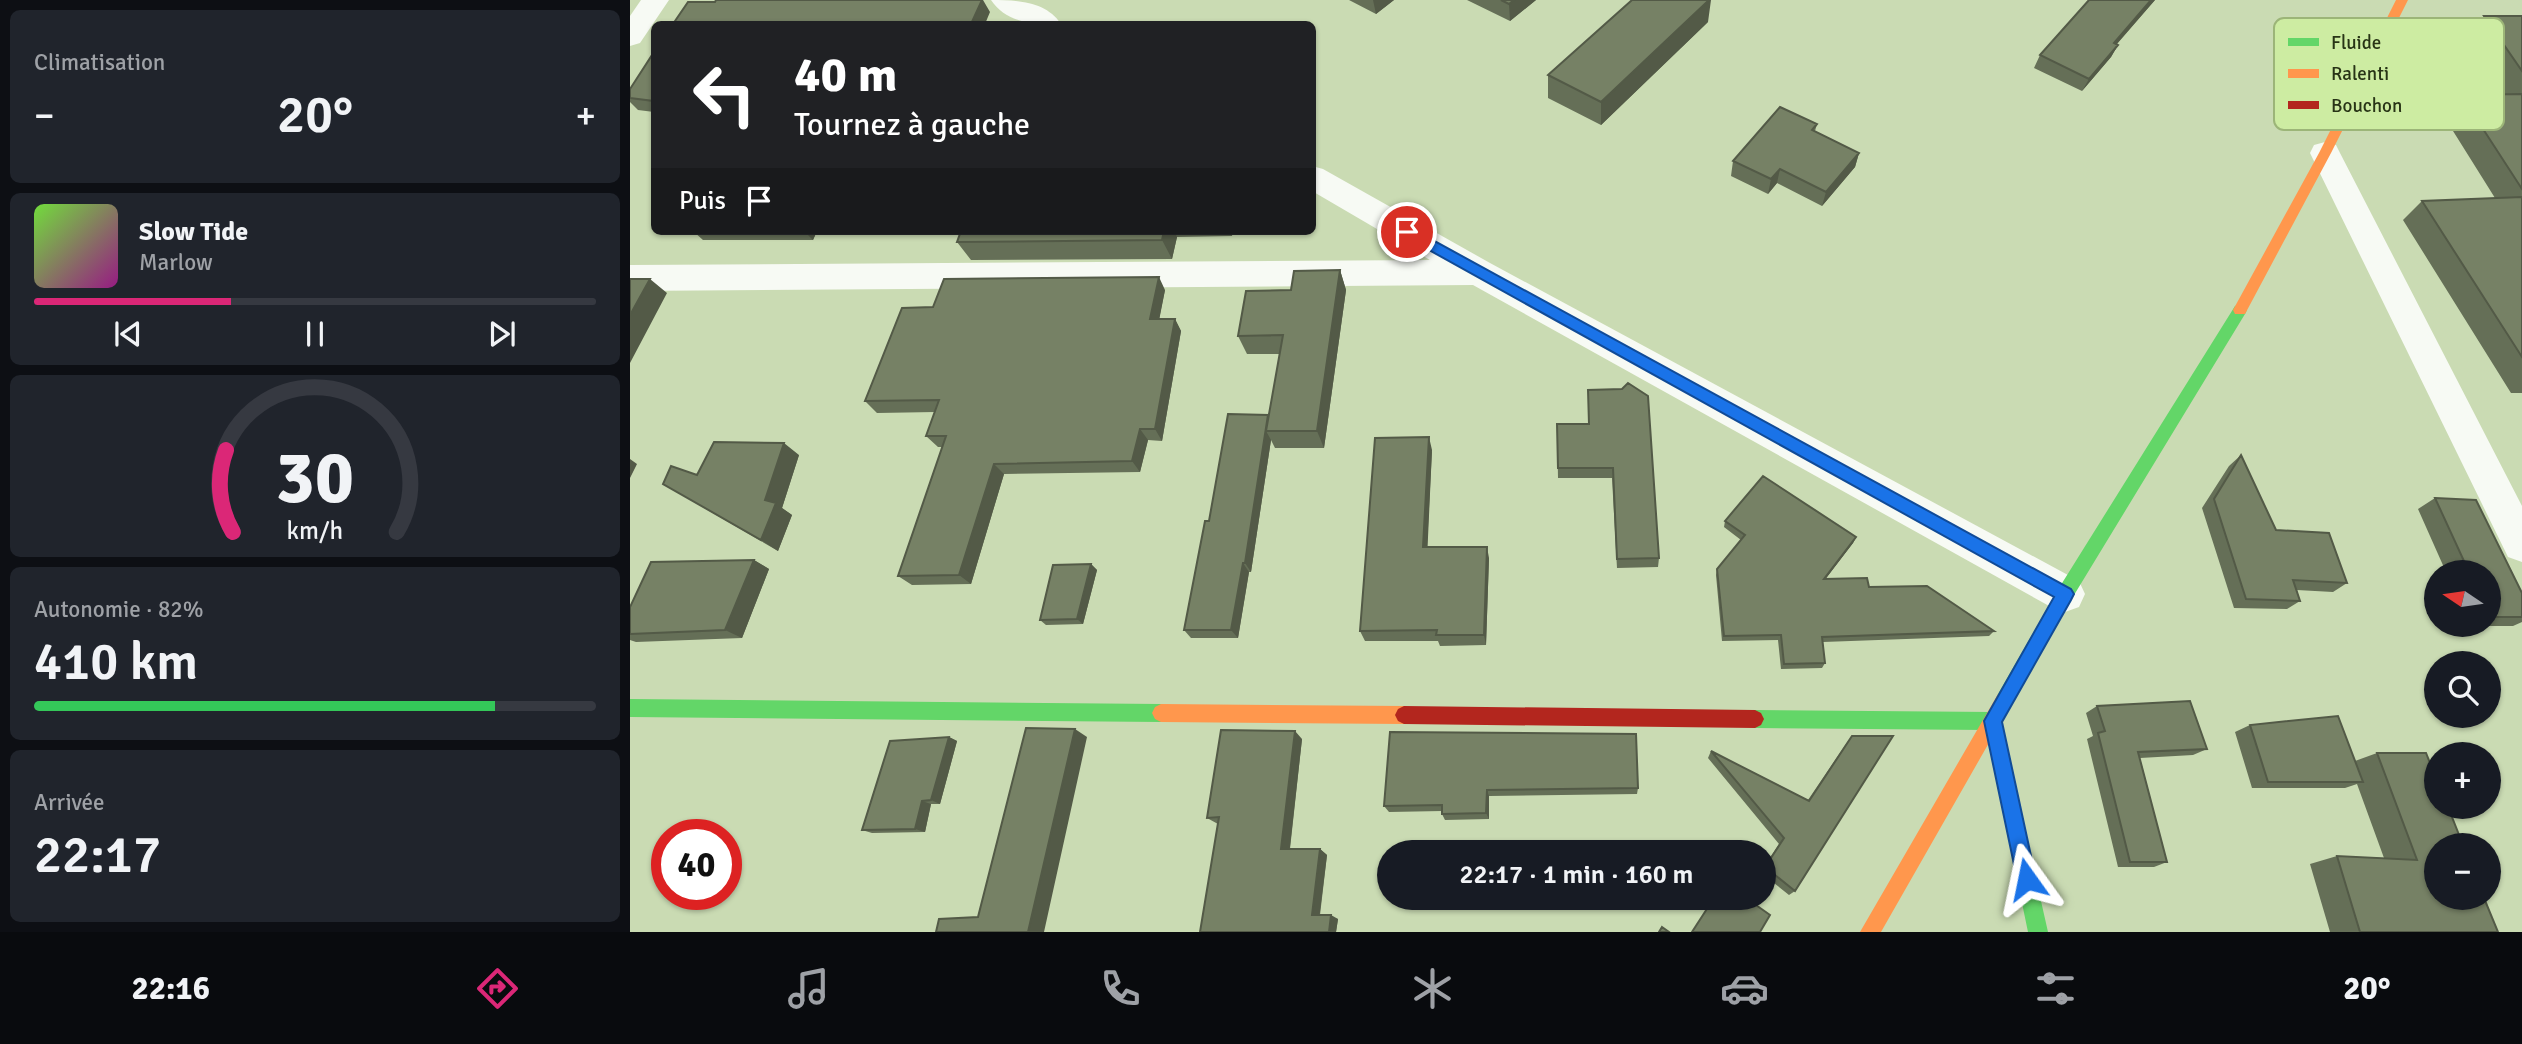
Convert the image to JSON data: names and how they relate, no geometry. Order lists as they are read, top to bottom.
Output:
{
  "legend": ["Fluide", "Ralenti", "Bouchon"],
  "north": "left",
  "page": {
    "tile": [
      "Climatisation",
      ["Autonomie · 82%", "410 km"],
      ["Arrivée", "22:17"]
    ],
    "turn": ["40 m", "Tournez à gauche"],
    "heat": ["−", "20°", "+"],
    "then": "Puis",
    "song": ["Slow Tide", "Marlow"],
    "map_buttons": ["+", "−"],
    "limit": "40",
    "trip": "22:17 · 1 min · 160 m",
    "tabs": ["22:16", "20°"],
    "gauge": ["30", "km/h"]
  }
}
